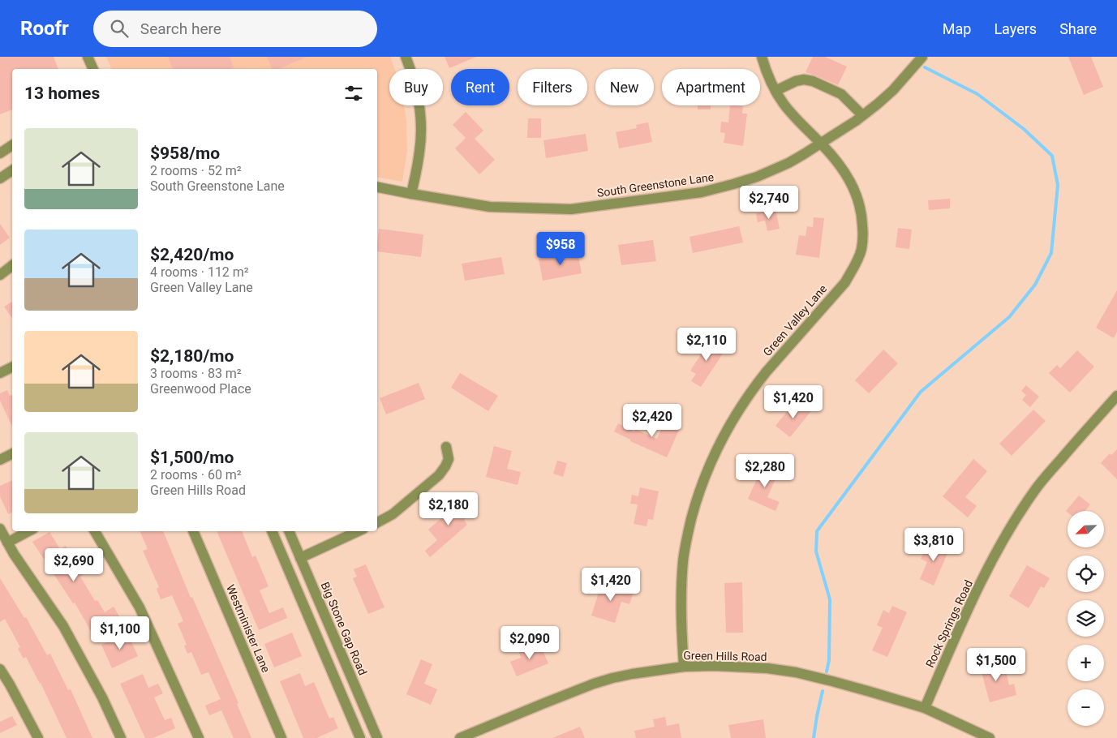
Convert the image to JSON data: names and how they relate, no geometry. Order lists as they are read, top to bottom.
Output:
{
  "streets": {
    "street": [
      "South Greenstone Lane",
      "Green Valley Lane",
      "Rock Springs Road",
      "Westminister Lane",
      "Big Stone Gap Road",
      "Green Hills Road"
    ]
  },
  "crossings": [
    ["South Greenstone Lane", "Green Valley Lane"],
    ["Green Valley Lane", "Green Hills Road"],
    ["Rock Springs Road", "Green Hills Road"]
  ],
  "north": "bottom left",
  "page": {
    "header": "Roofr",
    "search": "Search here",
    "nav": ["Map", "Layers", "Share"],
    "chip": [
      "Buy",
      "Rent",
      "Filters",
      "New",
      "Apartment"
    ],
    "heading": "13 homes",
    "list": [
      {
        "name": "$958/mo",
        "note": "2 rooms · 52 m² · South Greenstone Lane"
      },
      {
        "name": "$2,420/mo",
        "note": "4 rooms · 112 m² · Green Valley Lane"
      },
      {
        "name": "$2,180/mo",
        "note": "3 rooms · 83 m² · Greenwood Place"
      },
      {
        "name": "$1,500/mo",
        "note": "2 rooms · 60 m² · Green Hills Road"
      }
    ],
    "price": [
      "$2,740",
      "$958",
      "$2,110",
      "$1,420",
      "$2,420",
      "$2,280",
      "$2,180",
      "$3,810",
      "$2,690",
      "$1,420",
      "$1,100",
      "$2,090",
      "$1,500"
    ],
    "map_buttons": ["+", "−"]
  }
}
